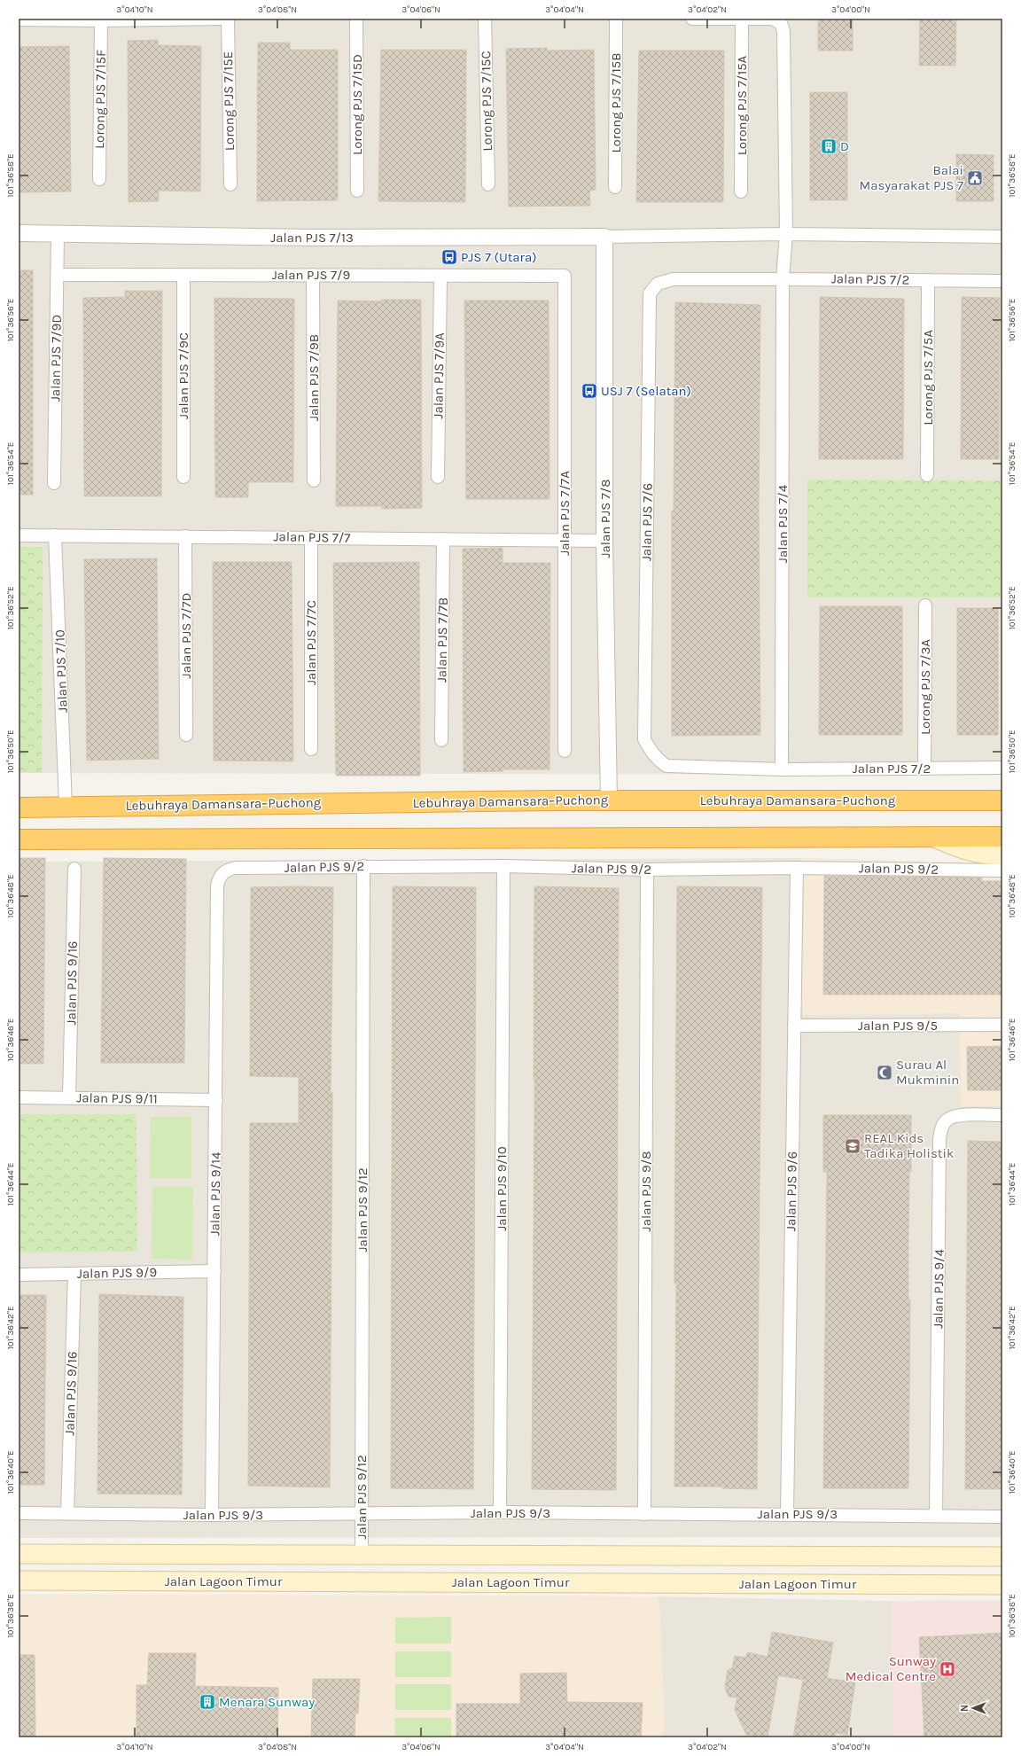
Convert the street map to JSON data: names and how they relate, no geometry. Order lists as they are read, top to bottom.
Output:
{
  "streets": {
    "highway": ["Lebuhraya Damansara–Puchong"],
    "main road": ["Jalan Lagoon Timur"],
    "street": [
      "Lorong PJS 7/15F",
      "Lorong PJS 7/15E",
      "Lorong PJS 7/15C",
      "Lorong PJS 7/15B",
      "Lorong PJS 7/15D",
      "Lorong PJS 7/15A",
      "Jalan PJS 7/13",
      "Jalan PJS 7/9",
      "Jalan PJS 7/2",
      "Jalan PJS 7/9D",
      "Jalan PJS 7/9C",
      "Jalan PJS 7/9A",
      "Jalan PJS 7/9B",
      "Lorong PJS 7/5A",
      "Jalan PJS 7/7A",
      "Jalan PJS 7/8",
      "Jalan PJS 7/6",
      "Jalan PJS 7/4",
      "Jalan PJS 7/7",
      "Jalan PJS 7/7D",
      "Jalan PJS 7/7B",
      "Jalan PJS 7/7C",
      "Jalan PJS 7/10",
      "Lorong PJS 7/3A",
      "Jalan PJS 9/2",
      "Jalan PJS 9/16",
      "Jalan PJS 9/5",
      "Jalan PJS 9/11",
      "Jalan PJS 9/10",
      "Jalan PJS 9/8",
      "Jalan PJS 9/6",
      "Jalan PJS 9/14",
      "Jalan PJS 9/12",
      "Jalan PJS 9/9",
      "Jalan PJS 9/4",
      "Jalan PJS 9/3"
    ]
  },
  "crossings": [
    ["Jalan PJS 7/13", "Jalan PJS 7/9D"],
    ["Jalan PJS 7/13", "Jalan PJS 7/8"],
    ["Jalan PJS 7/9", "Jalan PJS 7/9D"],
    ["Jalan PJS 7/9", "Jalan PJS 7/9C"],
    ["Jalan PJS 7/9", "Jalan PJS 7/9A"],
    ["Jalan PJS 7/9", "Jalan PJS 7/9B"],
    ["Jalan PJS 7/9", "Jalan PJS 7/7A"],
    ["Jalan PJS 7/2", "Lorong PJS 7/5A"],
    ["Jalan PJS 7/2", "Jalan PJS 7/6"],
    ["Jalan PJS 7/2", "Jalan PJS 7/4"],
    ["Jalan PJS 7/2", "Lorong PJS 7/3A"],
    ["Jalan PJS 7/7A", "Jalan PJS 7/7"],
    ["Jalan PJS 7/8", "Jalan PJS 7/7"],
    ["Jalan PJS 7/8", "Lebuhraya Damansara–Puchong"],
    ["Jalan PJS 7/6", "Jalan PJS 7/4"],
    ["Jalan PJS 7/7", "Jalan PJS 7/7D"],
    ["Jalan PJS 7/7", "Jalan PJS 7/7B"],
    ["Jalan PJS 7/7", "Jalan PJS 7/7C"],
    ["Jalan PJS 7/7", "Jalan PJS 7/10"],
    ["Jalan PJS 7/10", "Lebuhraya Damansara–Puchong"],
    ["Jalan PJS 9/2", "Jalan PJS 9/10"],
    ["Jalan PJS 9/2", "Jalan PJS 9/8"],
    ["Jalan PJS 9/2", "Jalan PJS 9/6"],
    ["Jalan PJS 9/2", "Jalan PJS 9/14"],
    ["Jalan PJS 9/2", "Jalan PJS 9/12"],
    ["Jalan PJS 9/16", "Jalan PJS 9/11"],
    ["Jalan PJS 9/16", "Jalan PJS 9/9"],
    ["Jalan PJS 9/16", "Jalan PJS 9/3"],
    ["Jalan PJS 9/5", "Jalan PJS 9/6"],
    ["Jalan PJS 9/11", "Jalan PJS 9/14"],
    ["Jalan PJS 9/10", "Jalan PJS 9/3"],
    ["Jalan PJS 9/8", "Jalan PJS 9/3"],
    ["Jalan PJS 9/6", "Jalan PJS 9/3"],
    ["Jalan PJS 9/14", "Jalan PJS 9/9"],
    ["Jalan PJS 9/14", "Jalan PJS 9/3"],
    ["Jalan PJS 9/12", "Jalan PJS 9/3"],
    ["Jalan PJS 9/12", "Jalan Lagoon Timur"],
    ["Jalan PJS 9/4", "Jalan PJS 9/3"]
  ],
  "places": {
    "building": ["D", "Menara Sunway"],
    "public building": ["Balai Masyarakat PJS 7"],
    "bus stop": ["PJS 7 (Utara)", "USJ 7 (Selatan)"],
    "mosque": ["Surau Al Mukminin"],
    "school or university": ["REAL Kids Tadika Holistik"],
    "hospital": ["Sunway Medical Centre"]
  },
  "north": "left",
  "coordinates": [
    "3°04'10\"N",
    "3°04'08\"N",
    "3°04'06\"N",
    "3°04'04\"N",
    "3°04'02\"N",
    "3°04'00\"N",
    "101°36'58\"E",
    "101°36'56\"E",
    "101°36'54\"E",
    "101°36'52\"E",
    "101°36'50\"E",
    "101°36'48\"E",
    "101°36'46\"E",
    "101°36'44\"E",
    "101°36'42\"E",
    "101°36'40\"E",
    "101°36'38\"E"
  ]
}
